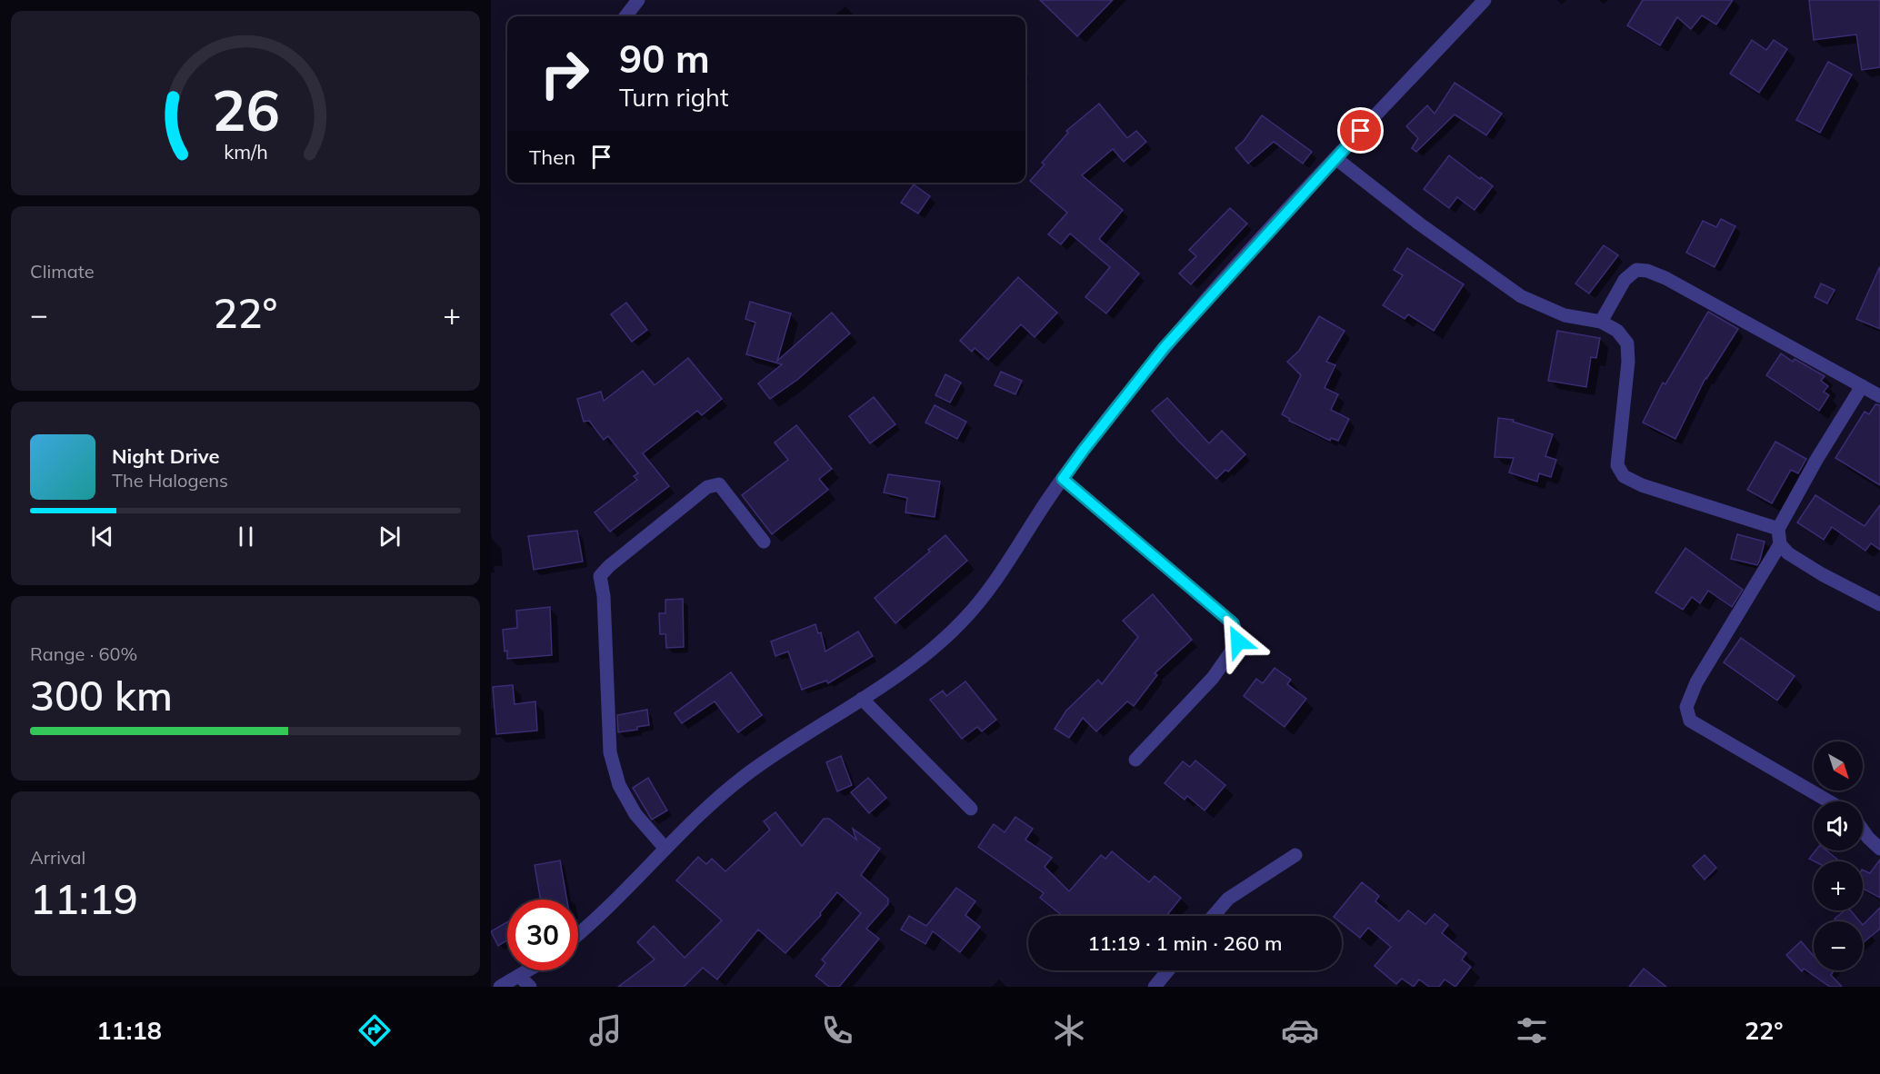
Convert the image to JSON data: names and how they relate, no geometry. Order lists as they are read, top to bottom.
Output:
{
  "north": "bottom right",
  "page": {
    "turn": ["90 m", "Turn right"],
    "then": "Then",
    "tile": [
      "Climate",
      ["Range · 60%", "300 km"],
      ["Arrival", "11:19"]
    ],
    "heat": ["−", "22°", "+"],
    "song": ["Night Drive", "The Halogens"],
    "map_buttons": ["+", "−"],
    "limit": "30",
    "trip": "11:19 · 1 min · 260 m",
    "tabs": ["11:18", "22°"],
    "gauge": ["26", "km/h"]
  }
}
